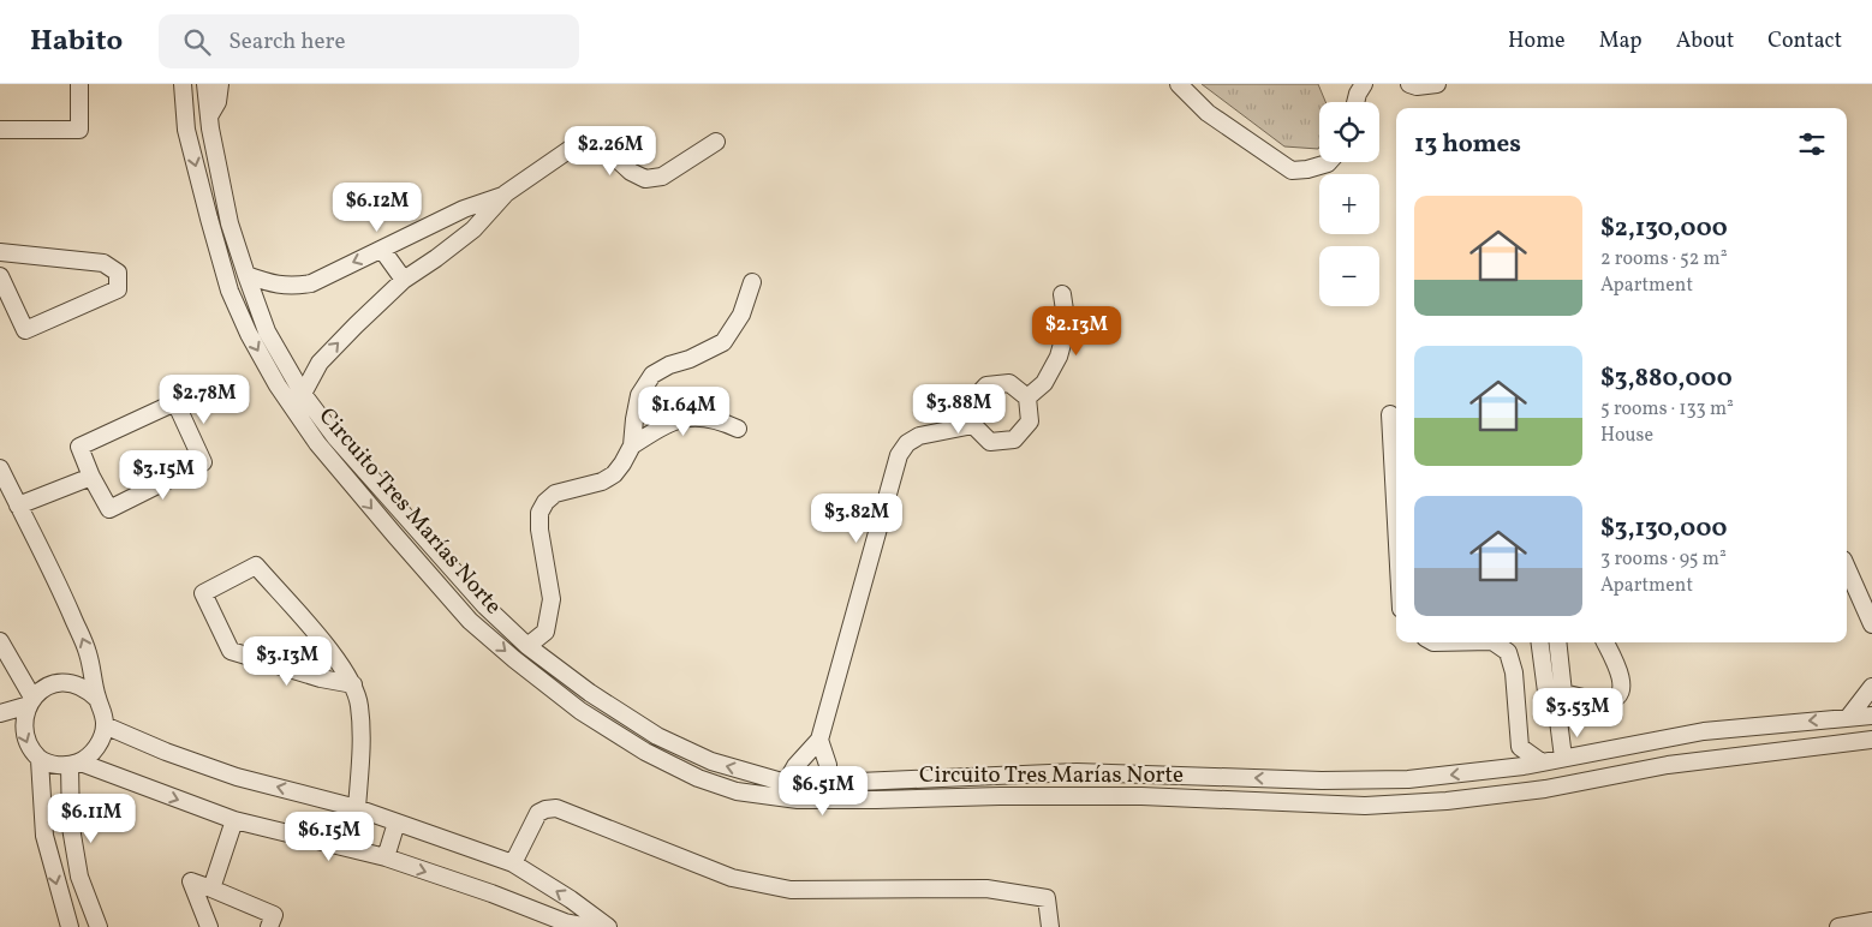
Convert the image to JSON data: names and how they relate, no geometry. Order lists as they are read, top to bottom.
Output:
{
  "streets": {
    "street": ["Circuito Tres Marías Norte"]
  },
  "page": {
    "header": "Habito",
    "search": "Search here",
    "nav": [
      "Home",
      "Map",
      "About",
      "Contact"
    ],
    "map_buttons": ["+", "−"],
    "heading": "13 homes",
    "price": [
      "$2.26M",
      "$6.12M",
      "$2.13M",
      "$2.78M",
      "$3.88M",
      "$1.64M",
      "$3.15M",
      "$3.82M",
      "$3.13M",
      "$3.53M",
      "$6.51M",
      "$6.11M",
      "$6.15M"
    ],
    "list": [
      {
        "name": "$2,130,000",
        "note": "2 rooms · 52 m² · Apartment"
      },
      {
        "name": "$3,880,000",
        "note": "5 rooms · 133 m² · House"
      },
      {
        "name": "$3,130,000",
        "note": "3 rooms · 95 m² · Apartment"
      }
    ]
  }
}
